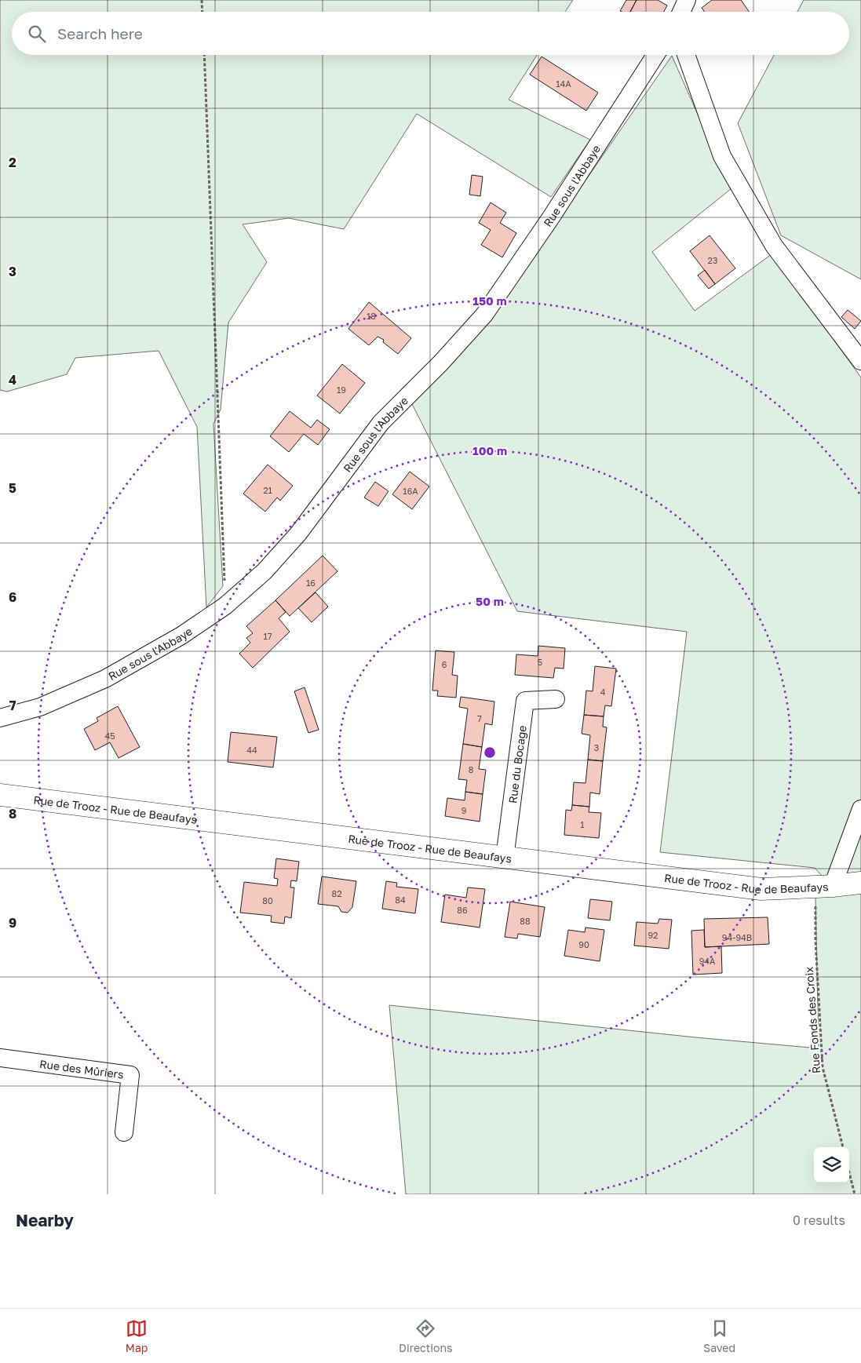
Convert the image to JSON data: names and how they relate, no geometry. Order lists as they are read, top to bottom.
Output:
{
  "streets": {
    "street": [
      "Rue sous l'Abbaye",
      "Rue du Bocage",
      "Rue de Trooz - Rue de Beaufays",
      "Rue des Mûriers"
    ],
    "path": ["Rue Fonds des Croix"]
  },
  "crossings": [
    ["Rue du Bocage", "Rue de Trooz - Rue de Beaufays"],
    ["Rue de Trooz - Rue de Beaufays", "Rue Fonds des Croix"]
  ],
  "house_numbers": [
    "14A",
    "23",
    "18",
    "19",
    "21",
    "16A",
    "16",
    "17",
    "5",
    "6",
    "4",
    "7",
    "45",
    "3",
    "44",
    "8",
    "9",
    "1",
    "82",
    "84",
    "80",
    "86",
    "88",
    "92",
    "94-94B",
    "90",
    "94A"
  ],
  "page": {
    "search": "Search here",
    "heading": ["Nearby", "0 results"],
    "nav": ["Map", "Directions", "Saved"]
  },
  "grid": {
    "rows": [
      "2",
      "3",
      "4",
      "5",
      "6",
      "7",
      "8",
      "9"
    ]
  },
  "rings": ["150 m", "100 m", "50 m"]
}
